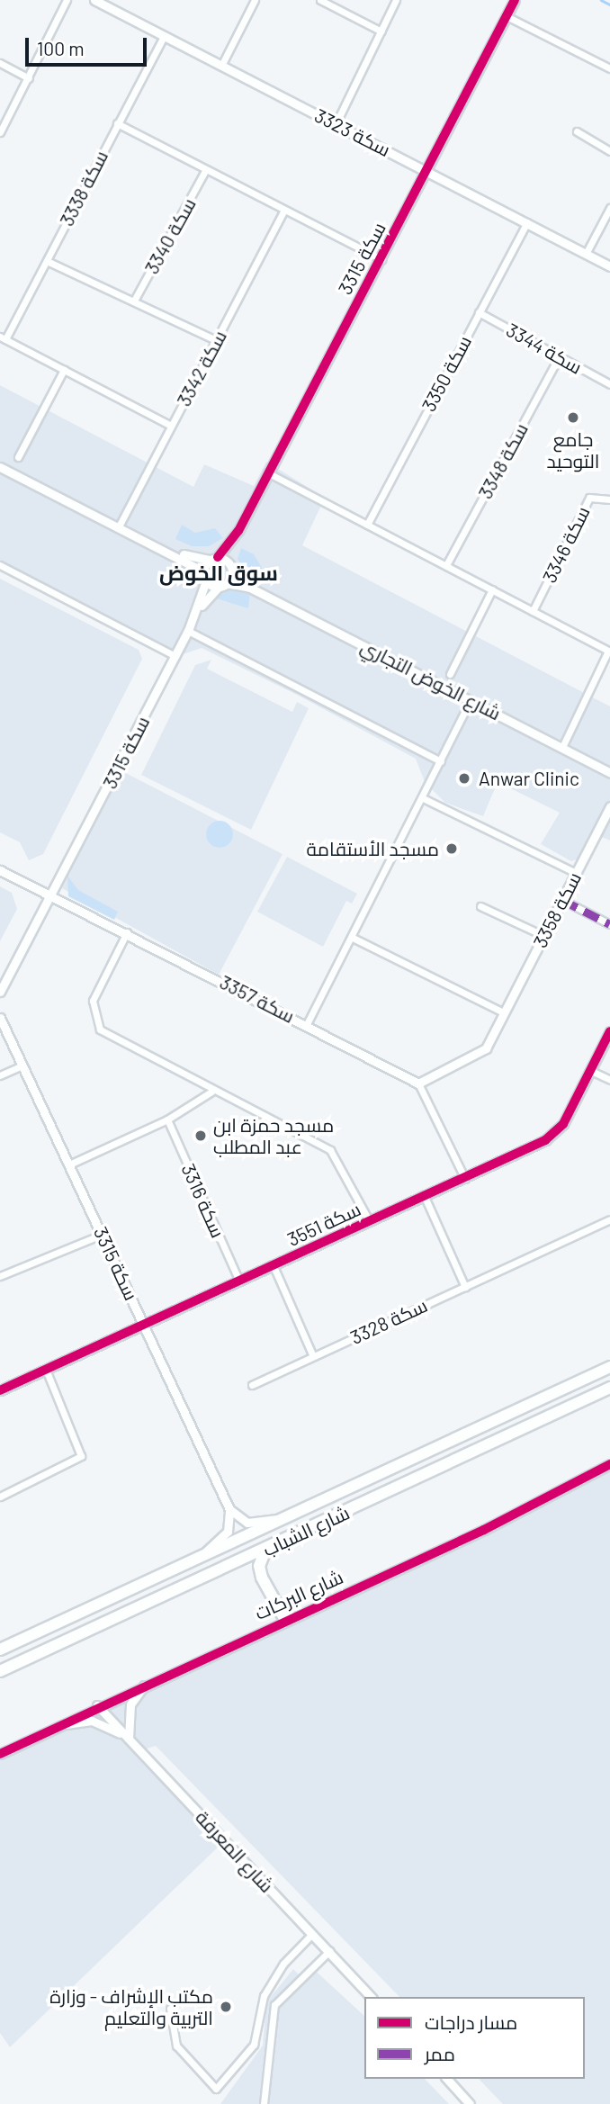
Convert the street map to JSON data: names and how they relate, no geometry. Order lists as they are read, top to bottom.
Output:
{
  "streets": {
    "main road": ["شارع الشباب"],
    "street": [
      "سكة 3323",
      "سكة 3338",
      "سكة 3340",
      "سكة 3315",
      "سكة 3344",
      "سكة 3342",
      "سكة 3350",
      "سكة 3348",
      "سكة 3346",
      "شارع الخوض التجاري",
      "سكة 3358",
      "سكة 3357",
      "سكة 3316",
      "سكة 3551",
      "سكة 3328",
      "شارع البركات",
      "شارع المعرفة"
    ]
  },
  "crossings": [
    ["سكة 3323", "سكة 3338"],
    ["سكة 3323", "سكة 3315"],
    ["سكة 3323", "سكة 3350"],
    ["سكة 3338", "سكة 3342"],
    ["سكة 3315", "شارع الخوض التجاري"],
    ["سكة 3315", "سكة 3357"],
    ["سكة 3315", "سكة 3551"],
    ["سكة 3344", "سكة 3350"],
    ["سكة 3344", "سكة 3348"],
    ["سكة 3358", "سكة 3357"],
    ["سكة 3316", "سكة 3551"],
    ["شارع البركات", "شارع المعرفة"]
  ],
  "districts": ["سوق الخوض"],
  "places": [
    "جامع التوحيد",
    "Anwar Clinic",
    "مسجد الأستقامة",
    "مسجد حمزة ابن عبد المطلب",
    "مكتب الإشراف - وزارة التربية والتعليم"
  ],
  "legend": ["مسار دراجات", "ممر"],
  "scale_bar": "100 m"
}
